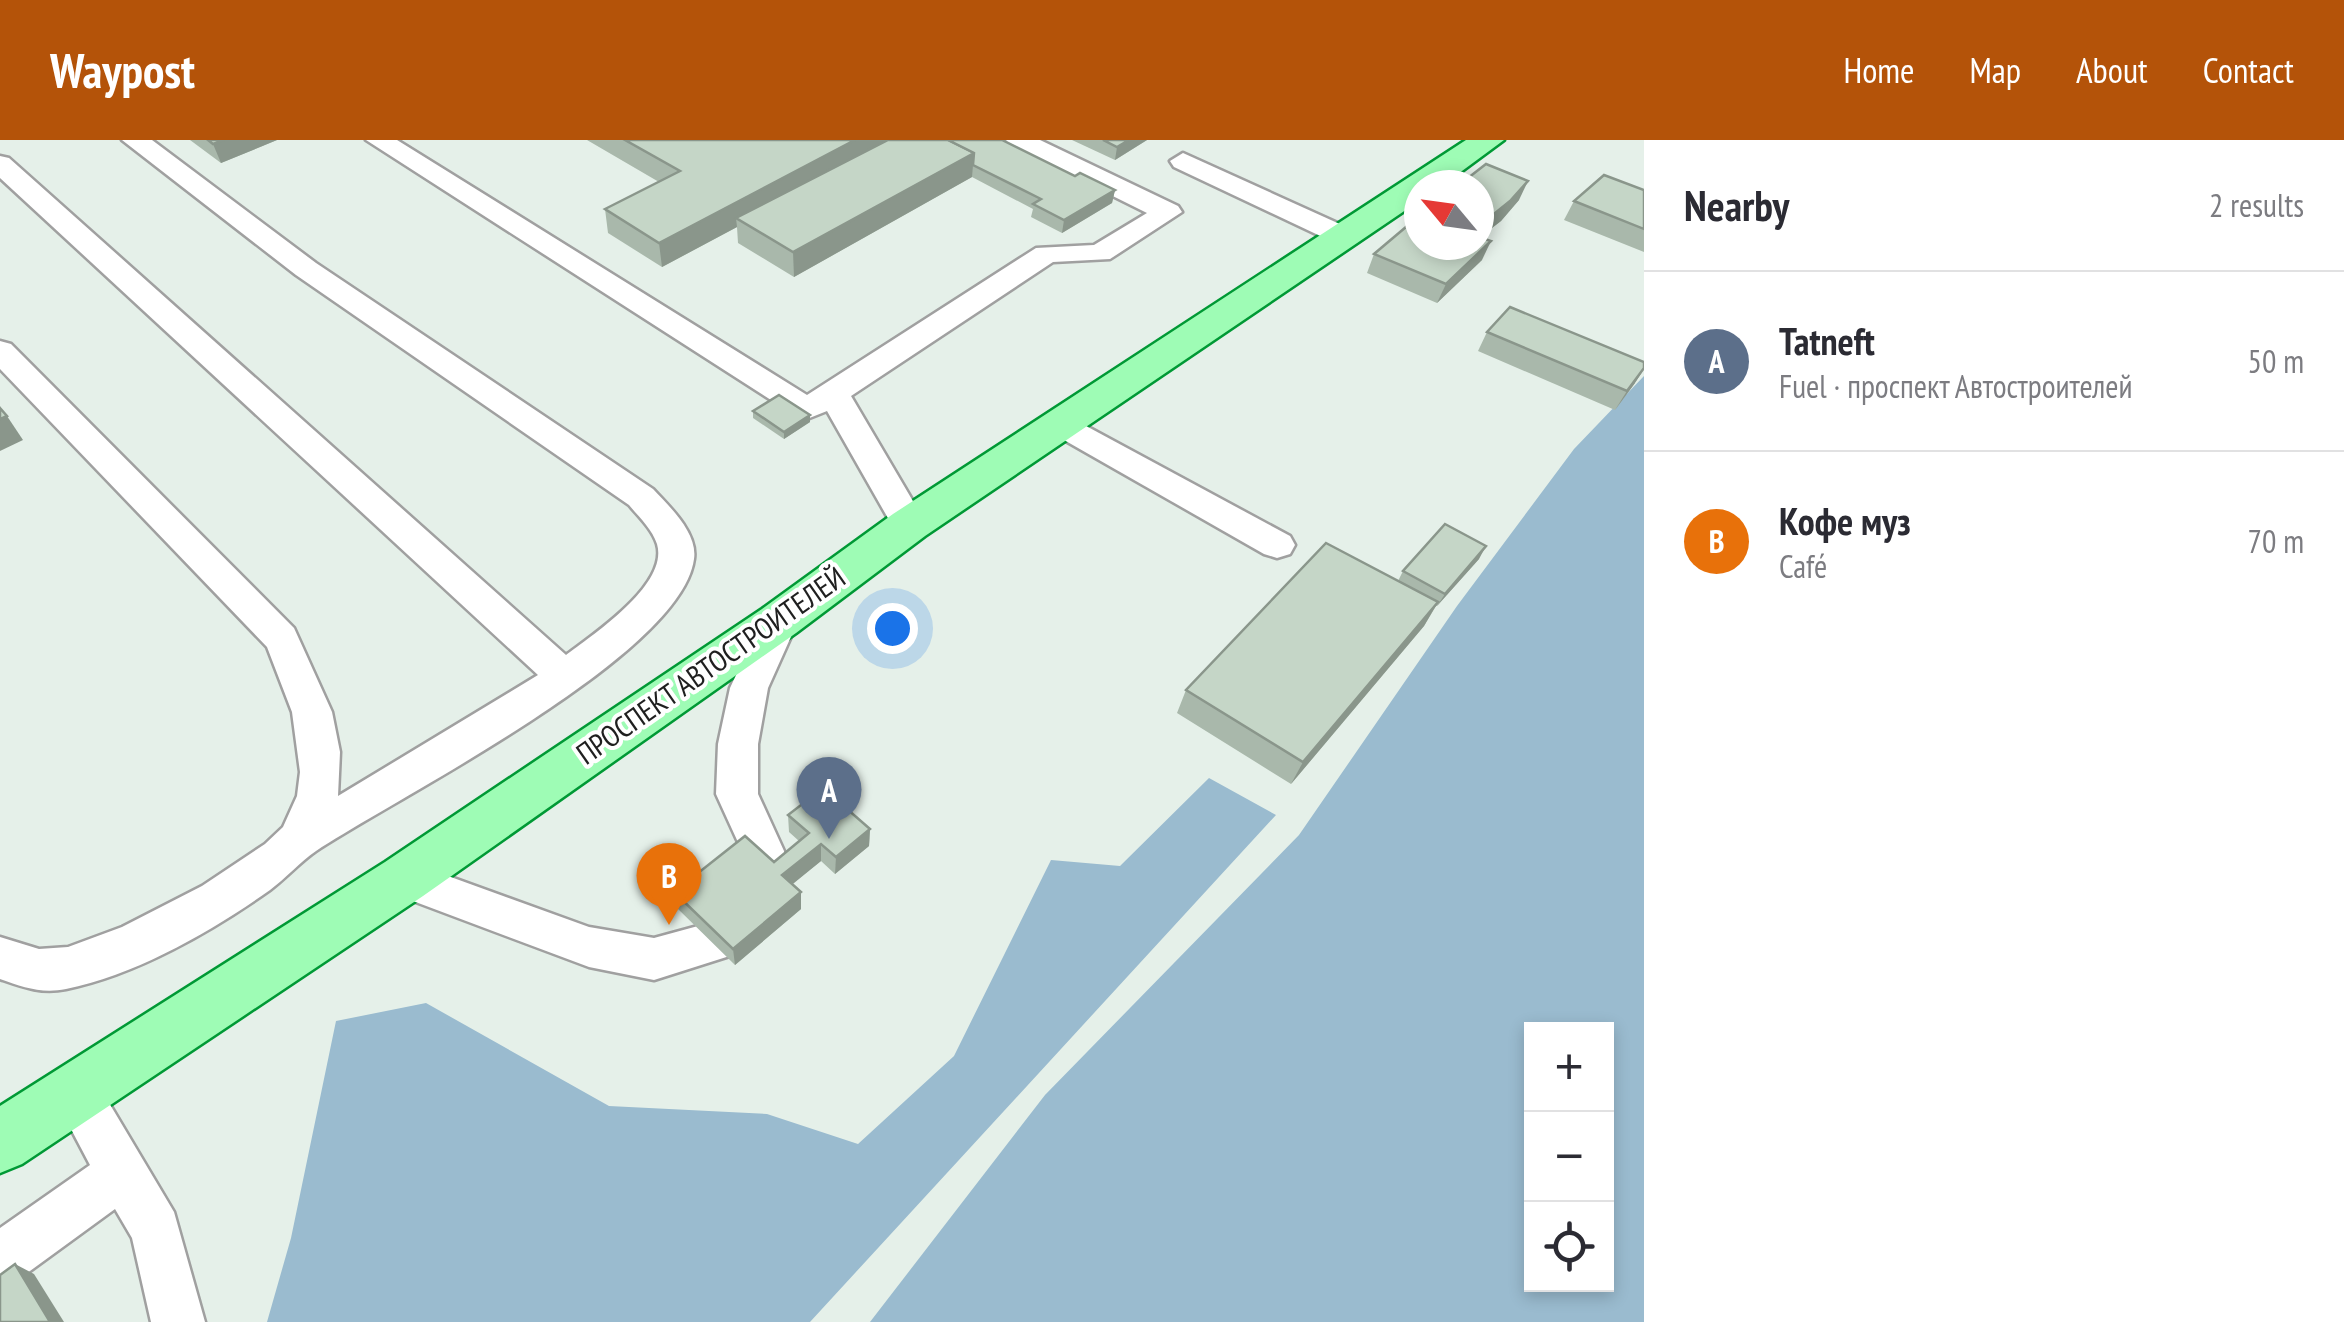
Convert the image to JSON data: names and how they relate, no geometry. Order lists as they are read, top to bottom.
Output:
{
  "streets": {
    "main road": ["ПРОСПЕКТ АВТОСТРОИТЕЛЕЙ"]
  },
  "north": "top left",
  "page": {
    "header": "Waypost",
    "nav": [
      "Home",
      "Map",
      "About",
      "Contact"
    ],
    "heading": ["Nearby", "2 results"],
    "list": [
      {
        "mark": "A",
        "name": "Tatneft",
        "note": "Fuel · проспект Автостроителей",
        "value": "50 m"
      },
      {
        "mark": "B",
        "name": "Кофе муз",
        "note": "Café",
        "value": "70 m"
      }
    ],
    "pins": ["A", "B"],
    "map_buttons": ["+", "−"]
  }
}
